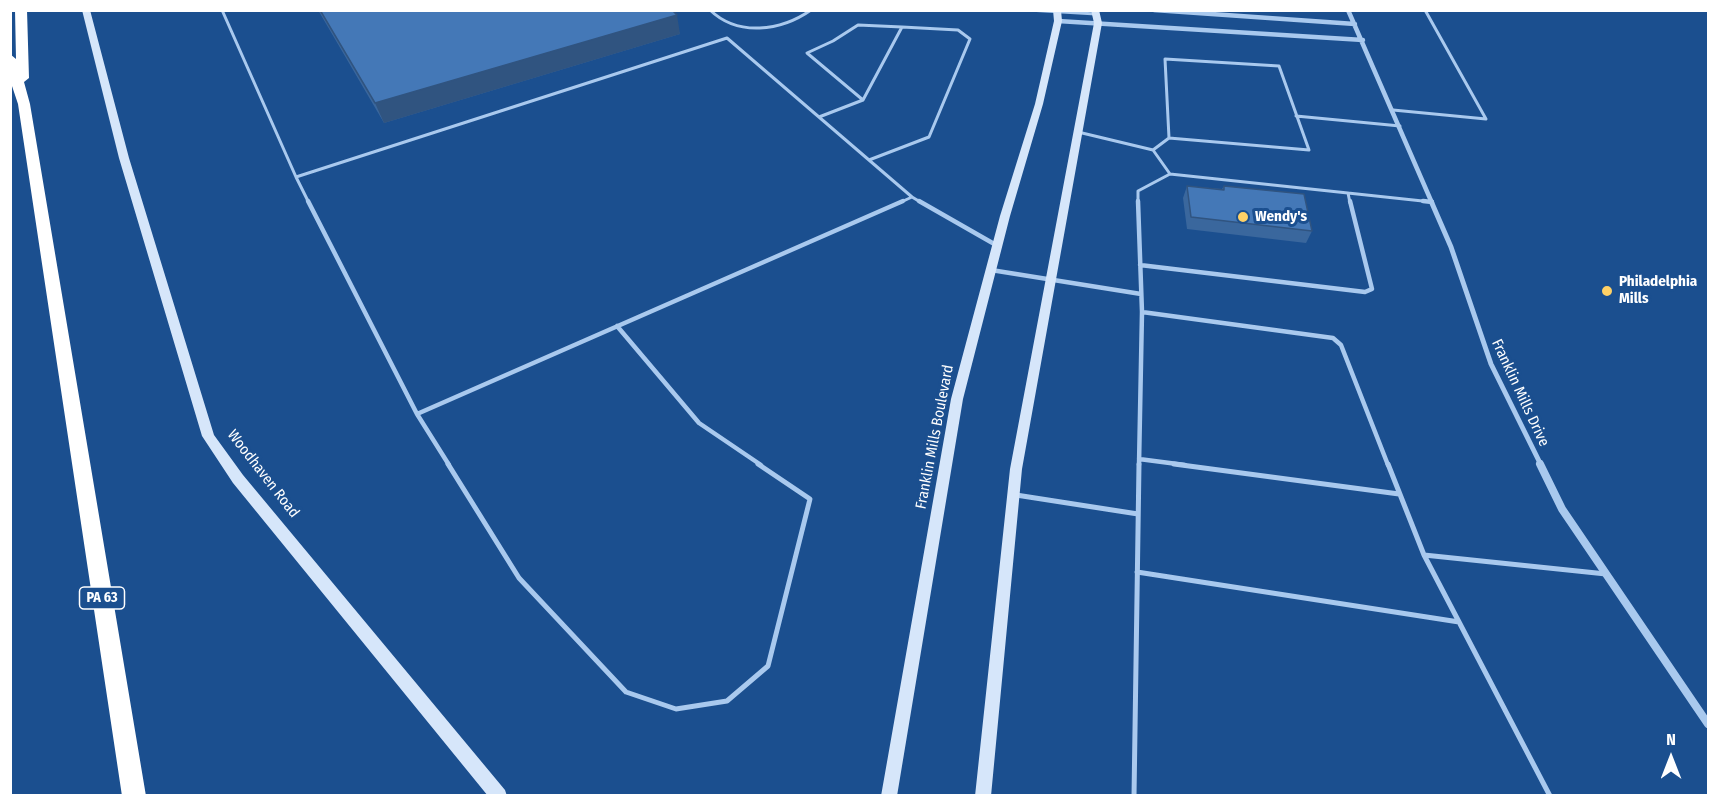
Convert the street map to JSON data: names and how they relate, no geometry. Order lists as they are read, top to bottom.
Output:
{
  "streets": {
    "highway": ["PA 63"],
    "street": ["Franklin Mills Drive", "Franklin Mills Boulevard", "Woodhaven Road"]
  },
  "places": ["Wendy's", "Philadelphia Mills"],
  "north": "top"
}
